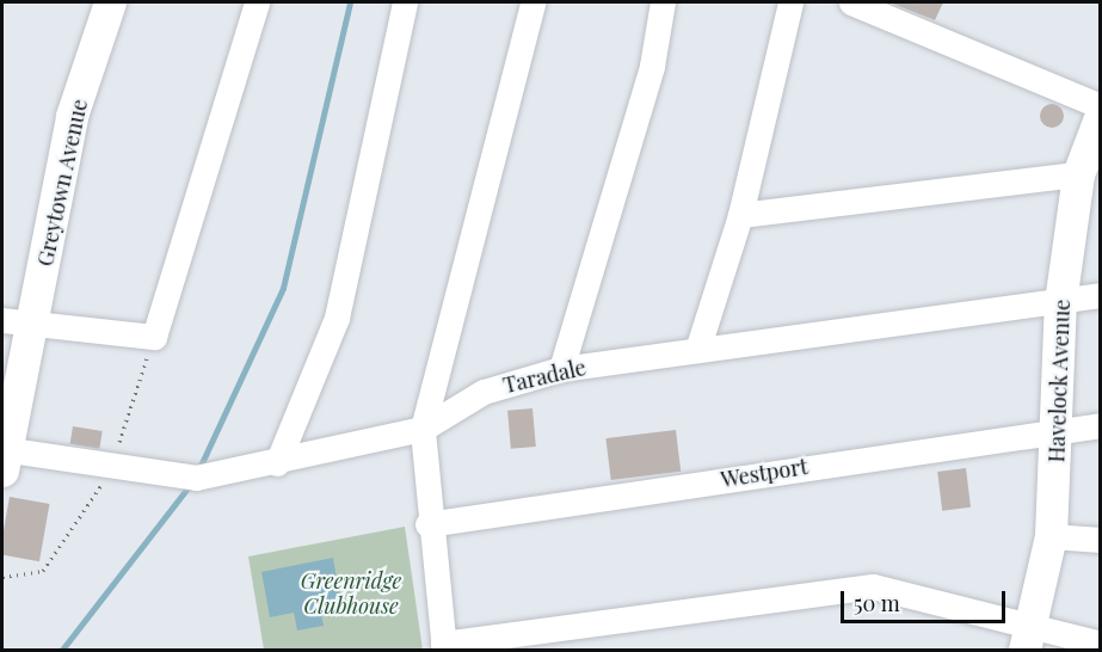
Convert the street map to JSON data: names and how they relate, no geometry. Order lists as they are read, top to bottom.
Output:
{
  "streets": {
    "street": [
      "Greytown Avenue",
      "Taradale",
      "Havelock Avenue",
      "Westport"
    ]
  },
  "crossings": [
    ["Greytown Avenue", "Taradale"],
    ["Taradale", "Havelock Avenue"],
    ["Havelock Avenue", "Westport"]
  ],
  "parks": ["Greenridge Clubhouse"],
  "scale_bar": "50 m"
}
